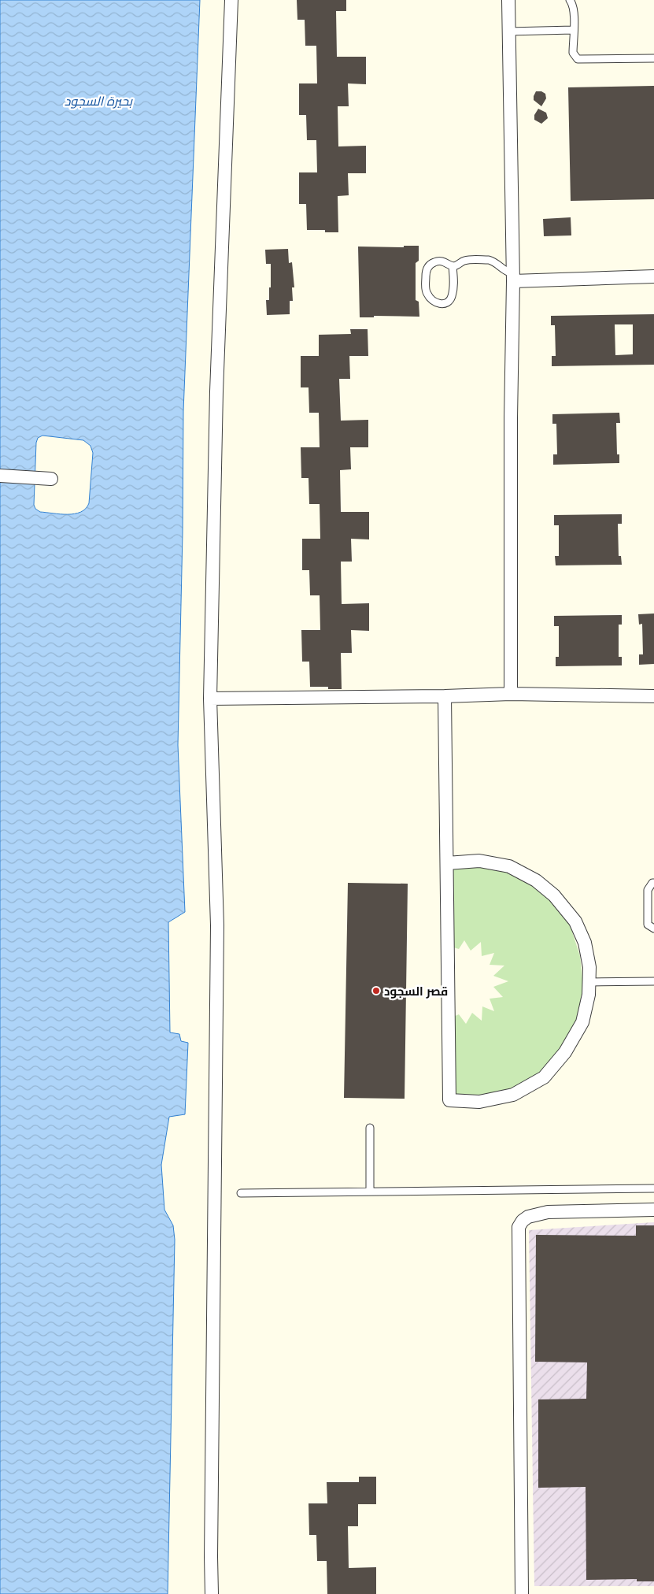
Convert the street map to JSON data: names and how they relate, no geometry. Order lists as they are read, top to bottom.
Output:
{
  "water": ["بحيرة السجود"],
  "places": ["قصر السجود"]
}
